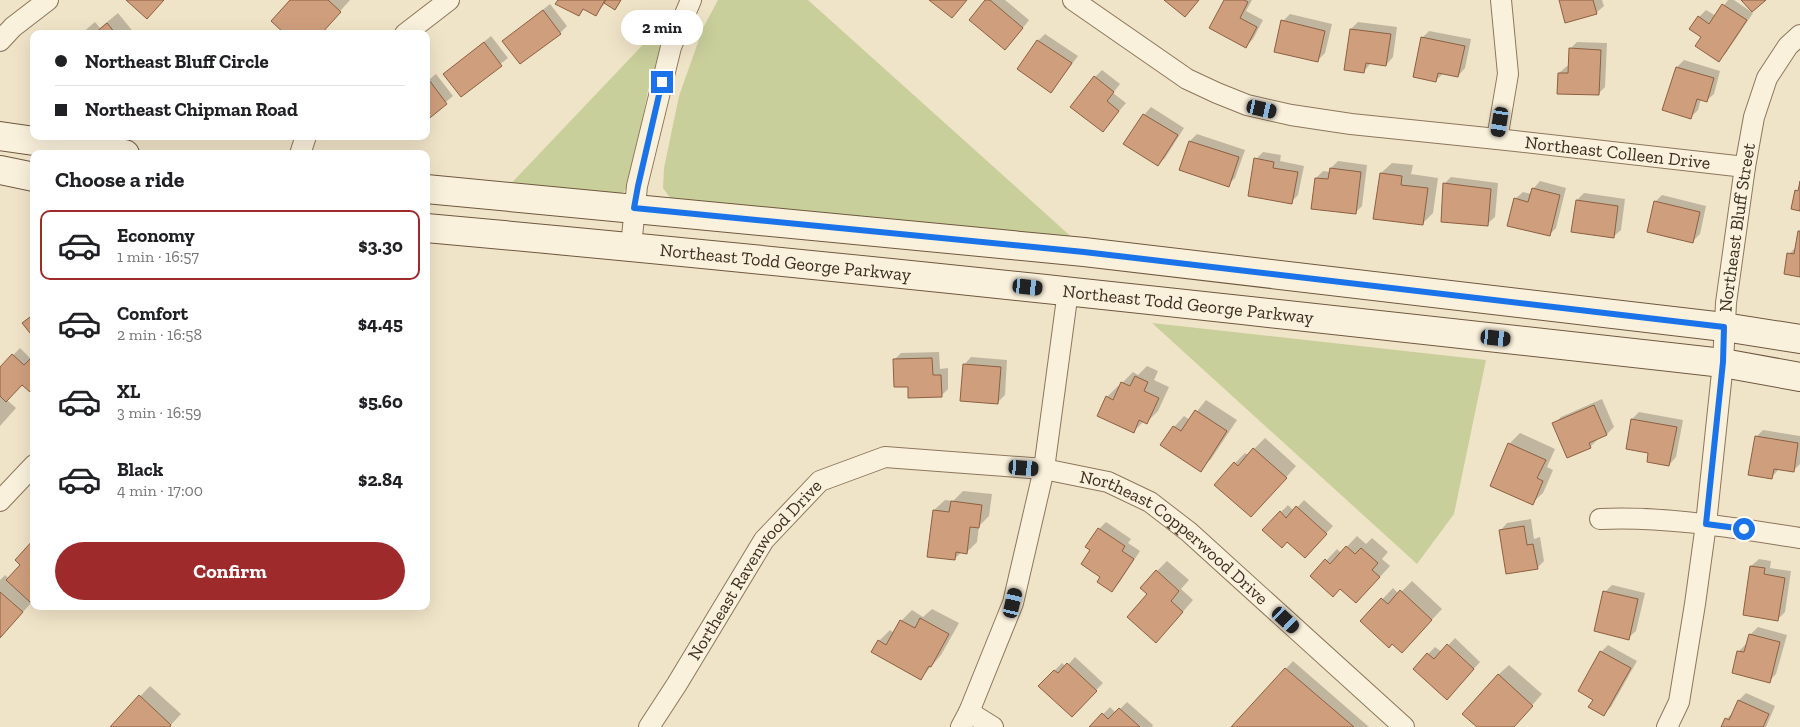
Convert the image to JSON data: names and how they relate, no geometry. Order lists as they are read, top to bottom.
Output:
{
  "streets": {
    "main road": ["Northeast Todd George Parkway"],
    "street": [
      "Northeast Colleen Drive",
      "Northeast Bluff Street",
      "Northeast Copperwood Drive",
      "Northeast Ravenwood Drive"
    ]
  },
  "crossings": [
    ["Northeast Colleen Drive", "Northeast Bluff Street"],
    ["Northeast Bluff Street", "Northeast Todd George Parkway"],
    ["Northeast Copperwood Drive", "Northeast Ravenwood Drive"]
  ],
  "page": {
    "bubble": "2 min",
    "banner": ["Northeast Bluff Circle", "Northeast Chipman Road"],
    "heading": "Choose a ride",
    "list": [
      {
        "name": "Economy",
        "note": "1 min · 16:57",
        "value": "$3.30"
      },
      {
        "name": "Comfort",
        "note": "2 min · 16:58",
        "value": "$4.45"
      },
      {
        "name": "XL",
        "note": "3 min · 16:59",
        "value": "$5.60"
      },
      {
        "name": "Black",
        "note": "4 min · 17:00",
        "value": "$2.84"
      }
    ],
    "buttons": "Confirm"
  }
}
